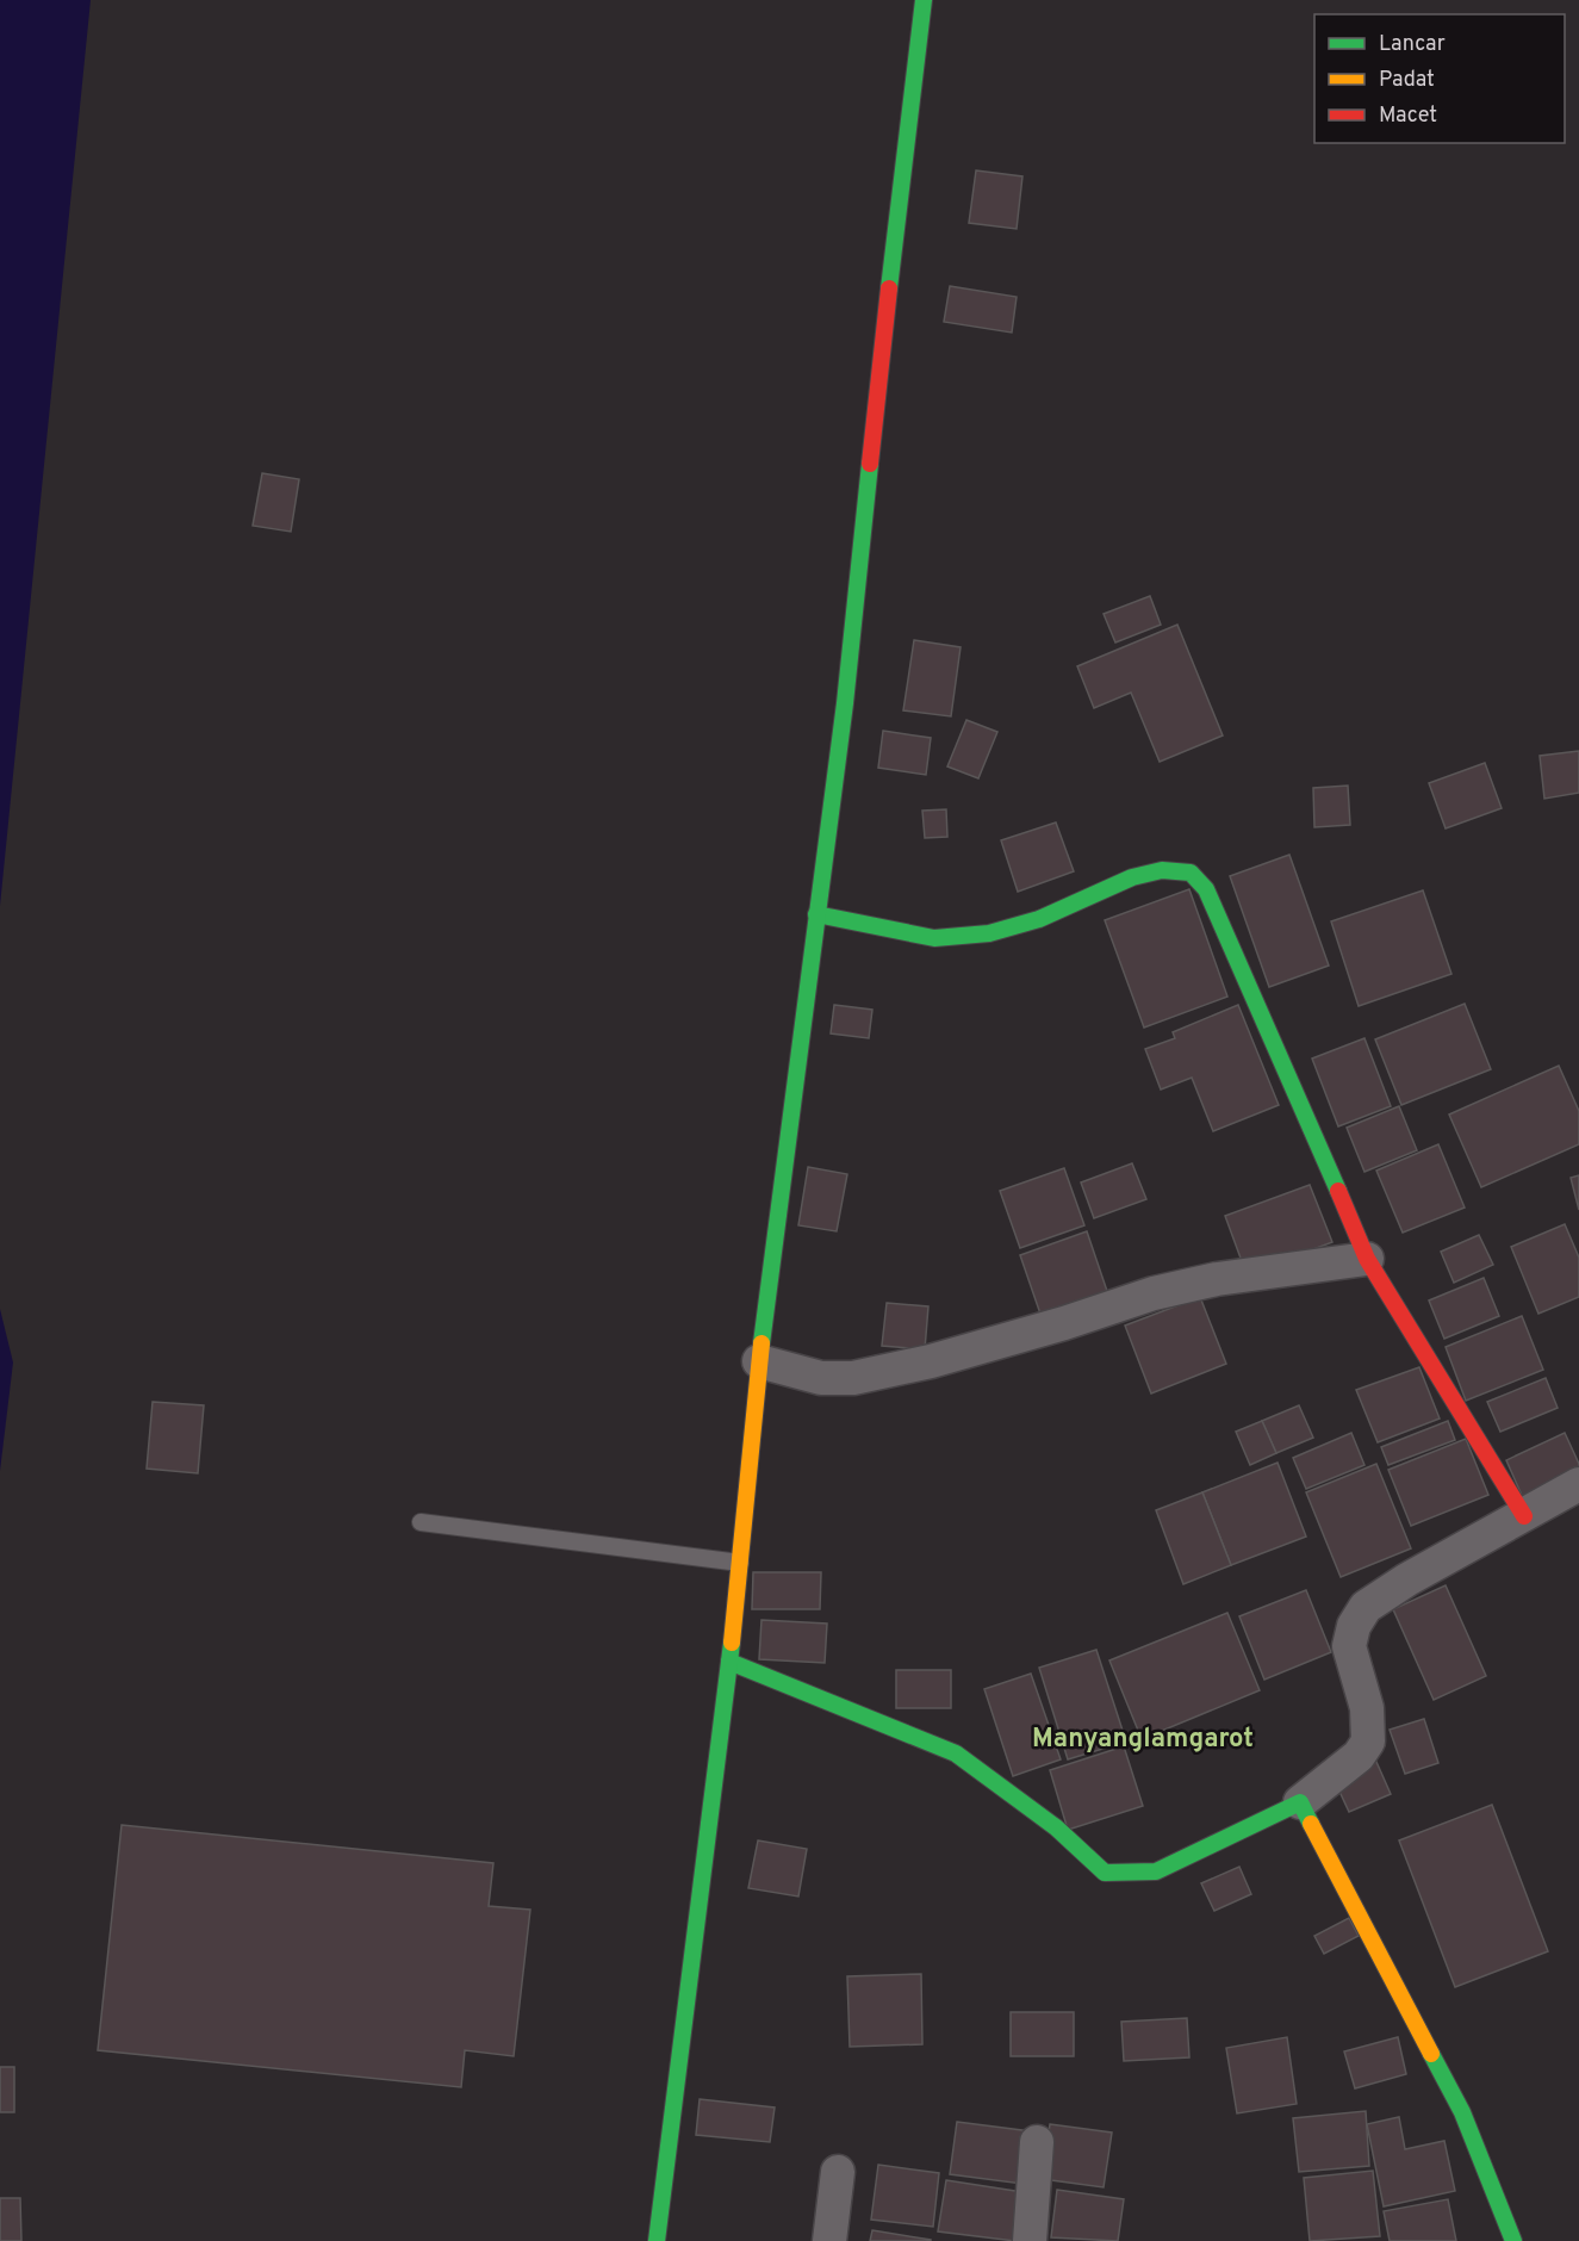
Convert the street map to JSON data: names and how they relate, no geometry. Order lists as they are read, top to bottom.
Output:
{
  "districts": ["Manyanglamgarot"],
  "legend": ["Lancar", "Padat", "Macet"]
}
